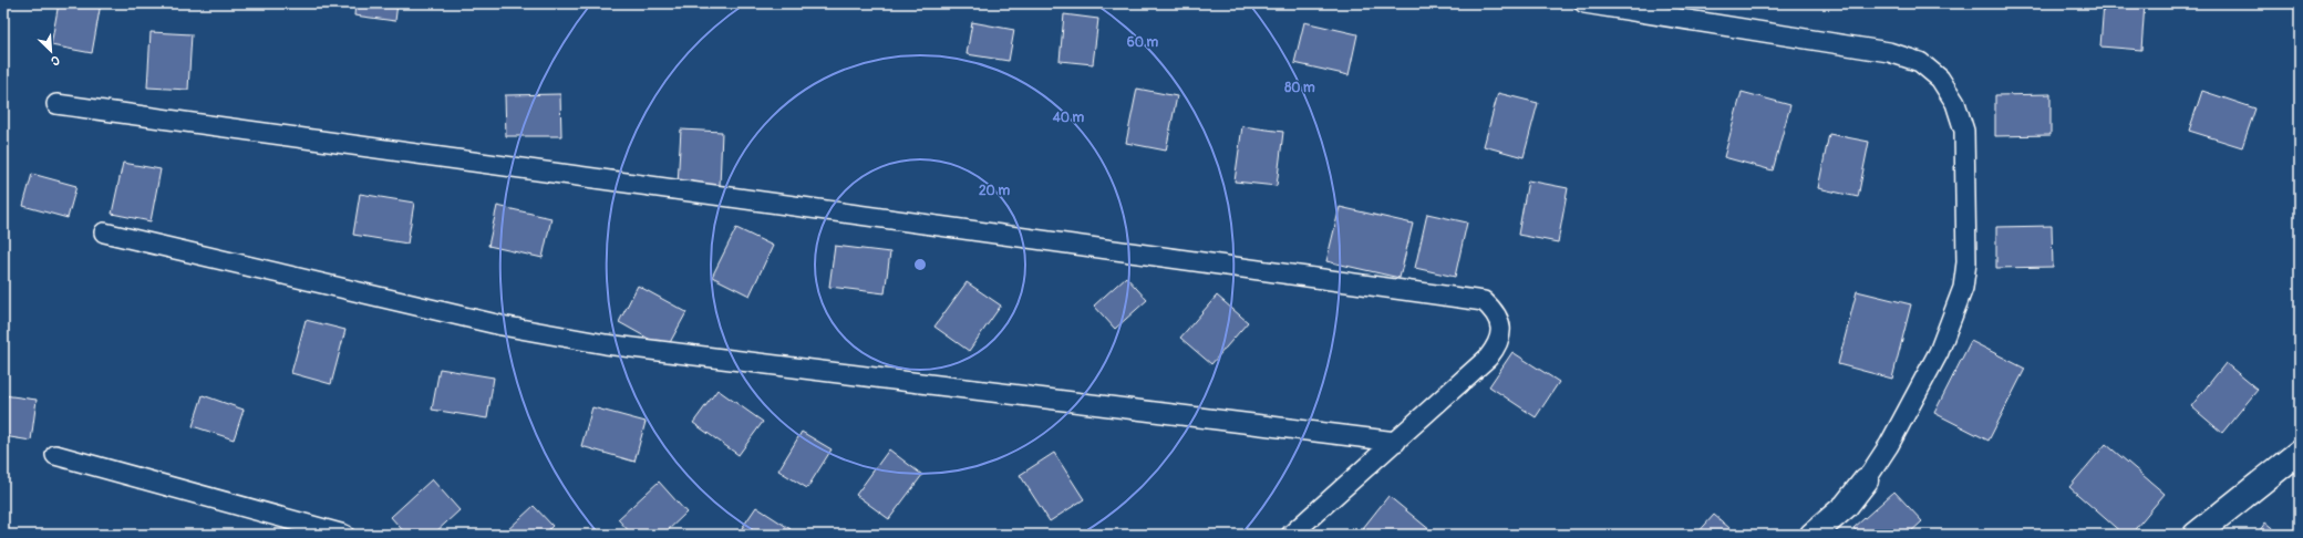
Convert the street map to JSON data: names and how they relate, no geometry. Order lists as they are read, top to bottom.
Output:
{
  "north": "bottom right",
  "rings": [
    "60 m",
    "80 m",
    "40 m",
    "20 m"
  ]
}
